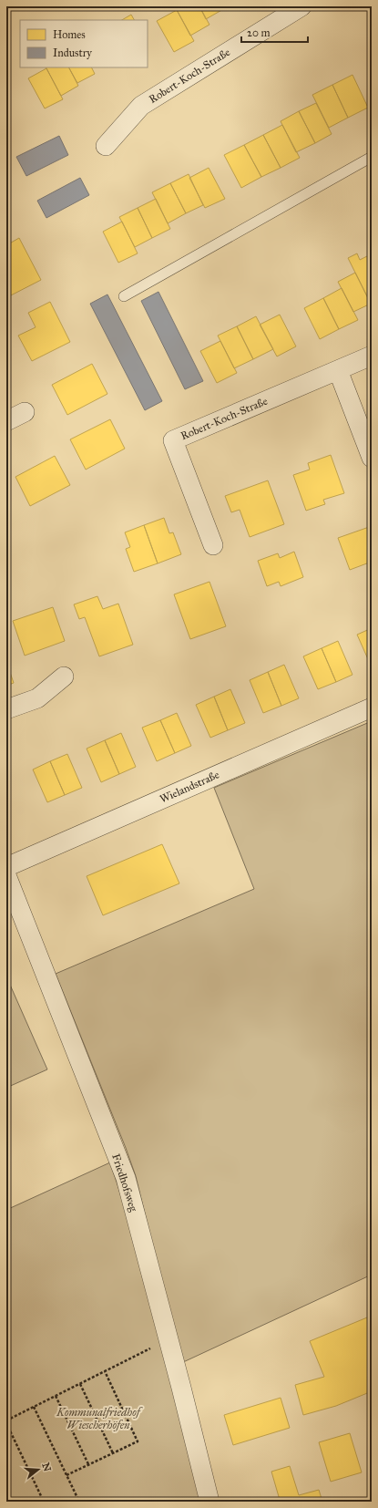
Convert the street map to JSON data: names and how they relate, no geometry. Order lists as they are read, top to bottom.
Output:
{
  "streets": {
    "street": ["Robert-Koch-Straße", "Wielandstraße", "Friedhofsweg"]
  },
  "parks": ["Kommunalfriedhof Wiescherhöfen"],
  "legend": ["Homes", "Industry"],
  "scale_bar": "20 m",
  "north": "right"
}
